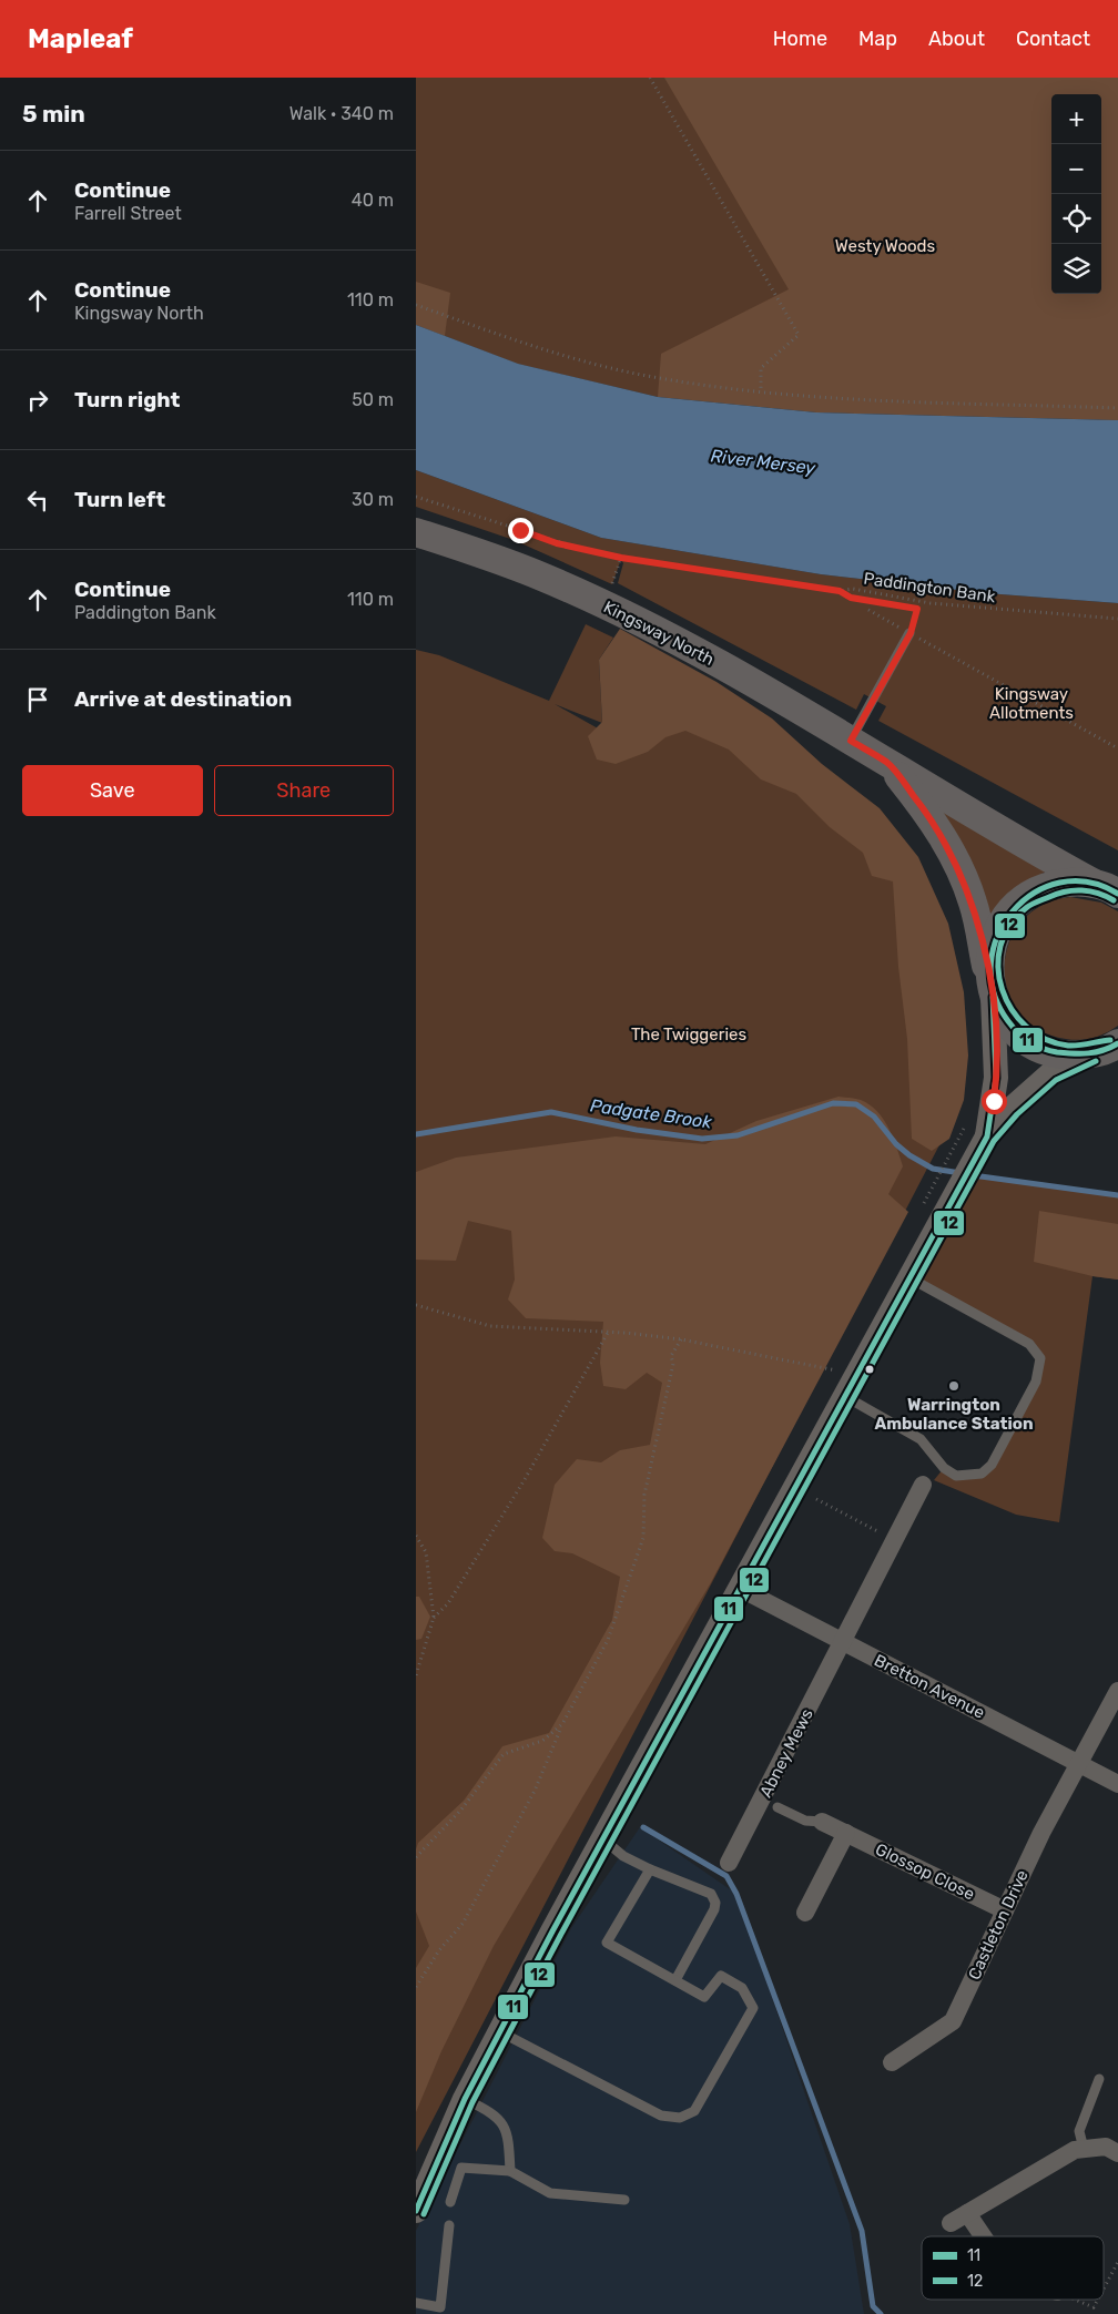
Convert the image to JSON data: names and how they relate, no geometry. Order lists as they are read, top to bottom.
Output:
{
  "streets": {
    "main road": ["Kingsway North"],
    "street": [
      "Bretton Avenue",
      "Abney Mews",
      "Glossop Close",
      "Castleton Drive"
    ],
    "path": ["Paddington Bank"]
  },
  "crossings": [
    ["Bretton Avenue", "Abney Mews"],
    ["Bretton Avenue", "Castleton Drive"],
    ["Glossop Close", "Castleton Drive"]
  ],
  "water": ["River Mersey", "Padgate Brook"],
  "parks": ["Westy Woods", "Kingsway Allotments", "The Twiggeries"],
  "places": ["Warrington Ambulance Station"],
  "lines": ["transit line 11", "transit line 12"],
  "legend": ["11", "12"],
  "page": {
    "header": "Mapleaf",
    "nav": [
      "Home",
      "Map",
      "About",
      "Contact"
    ],
    "heading": ["5 min", "Walk · 340 m"],
    "map_buttons": ["+", "−"],
    "list": [
      ["Continue", "Farrell Street", "40 m"],
      ["Continue", "Kingsway North", "110 m"],
      ["Turn right", "50 m"],
      ["Turn left", "30 m"],
      ["Continue", "Paddington Bank", "110 m"],
      "Arrive at destination"
    ],
    "buttons": ["Save", "Share"]
  }
}
